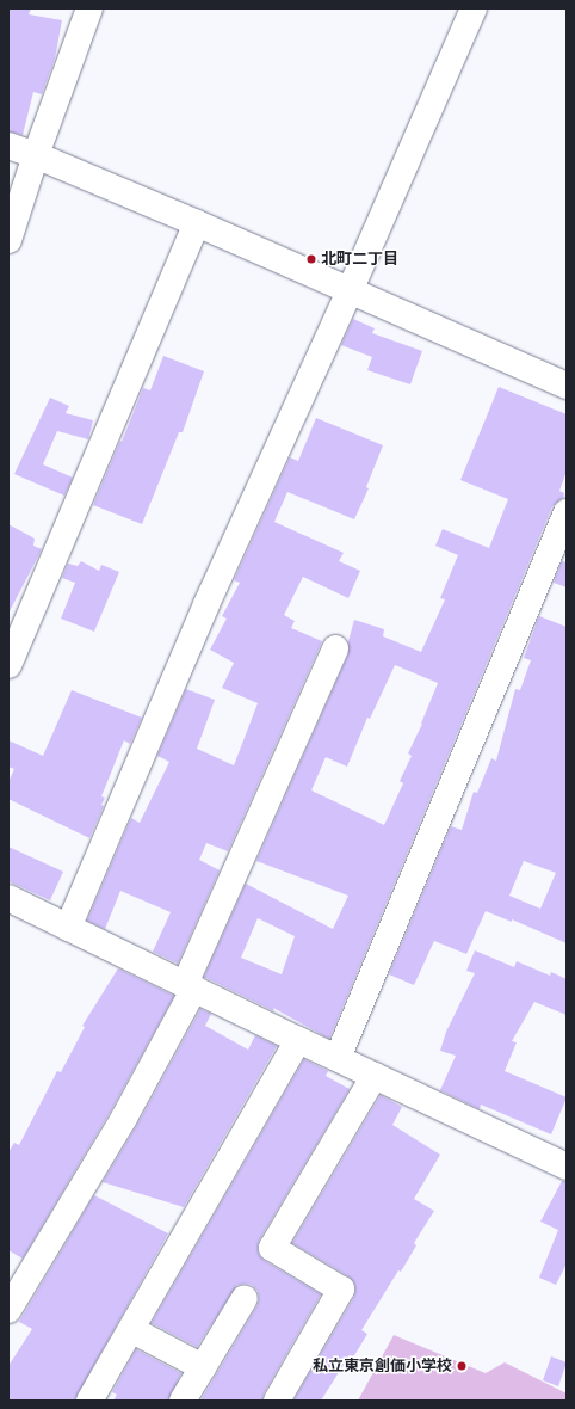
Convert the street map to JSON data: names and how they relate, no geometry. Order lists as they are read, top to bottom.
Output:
{
  "places": ["北町二丁目", "私立東京創価小学校"]
}
